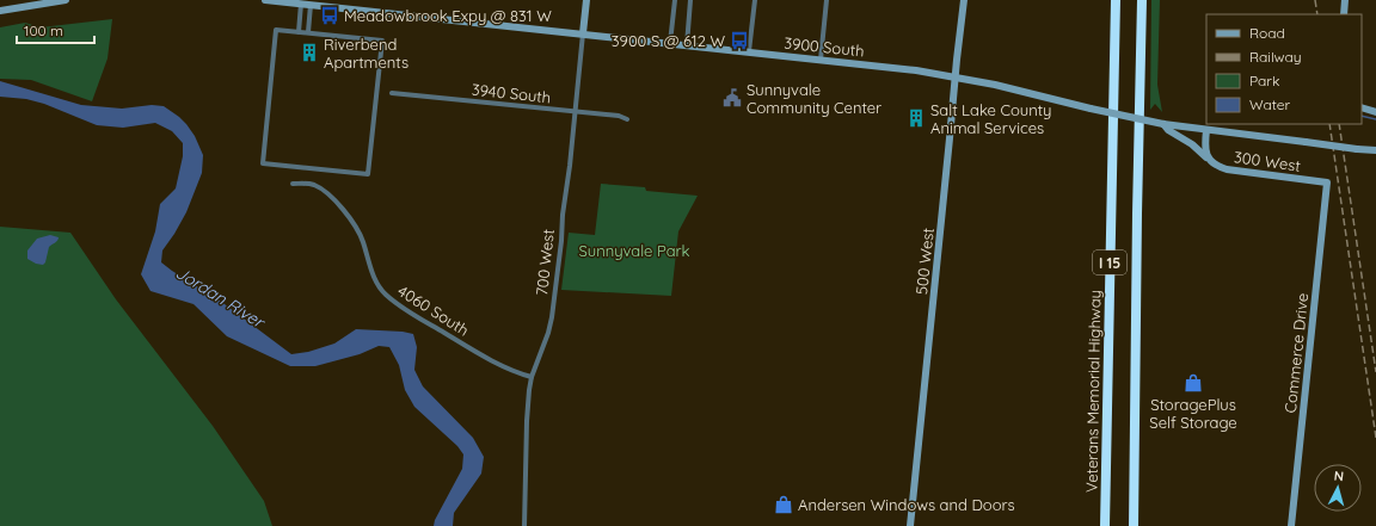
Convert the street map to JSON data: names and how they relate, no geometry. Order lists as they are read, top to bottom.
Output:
{
  "streets": {
    "highway": ["I 15", "Veterans Memorial Highway"],
    "main road": [
      "3900 South",
      "300 West",
      "500 West",
      "700 West",
      "Commerce Drive"
    ],
    "street": ["3940 South", "4060 South"]
  },
  "crossings": [
    ["3900 South", "300 West"],
    ["3900 South", "500 West"],
    ["3900 South", "700 West"],
    ["3940 South", "700 West"],
    ["300 West", "Commerce Drive"],
    ["700 West", "4060 South"]
  ],
  "water": ["Jordan River"],
  "parks": ["Sunnyvale Park"],
  "places": {
    "bus stop": ["Meadowbrook Expy @ 831 W", "3900 S @ 612 W"],
    "building": ["Riverbend Apartments", "Salt Lake County Animal Services"],
    "public building": ["Sunnyvale Community Center"],
    "shop": ["StoragePlus Self Storage", "Andersen Windows and Doors"]
  },
  "legend": [
    "Road",
    "Railway",
    "Park",
    "Water"
  ],
  "scale_bar": "100 m",
  "north": "top"
}
